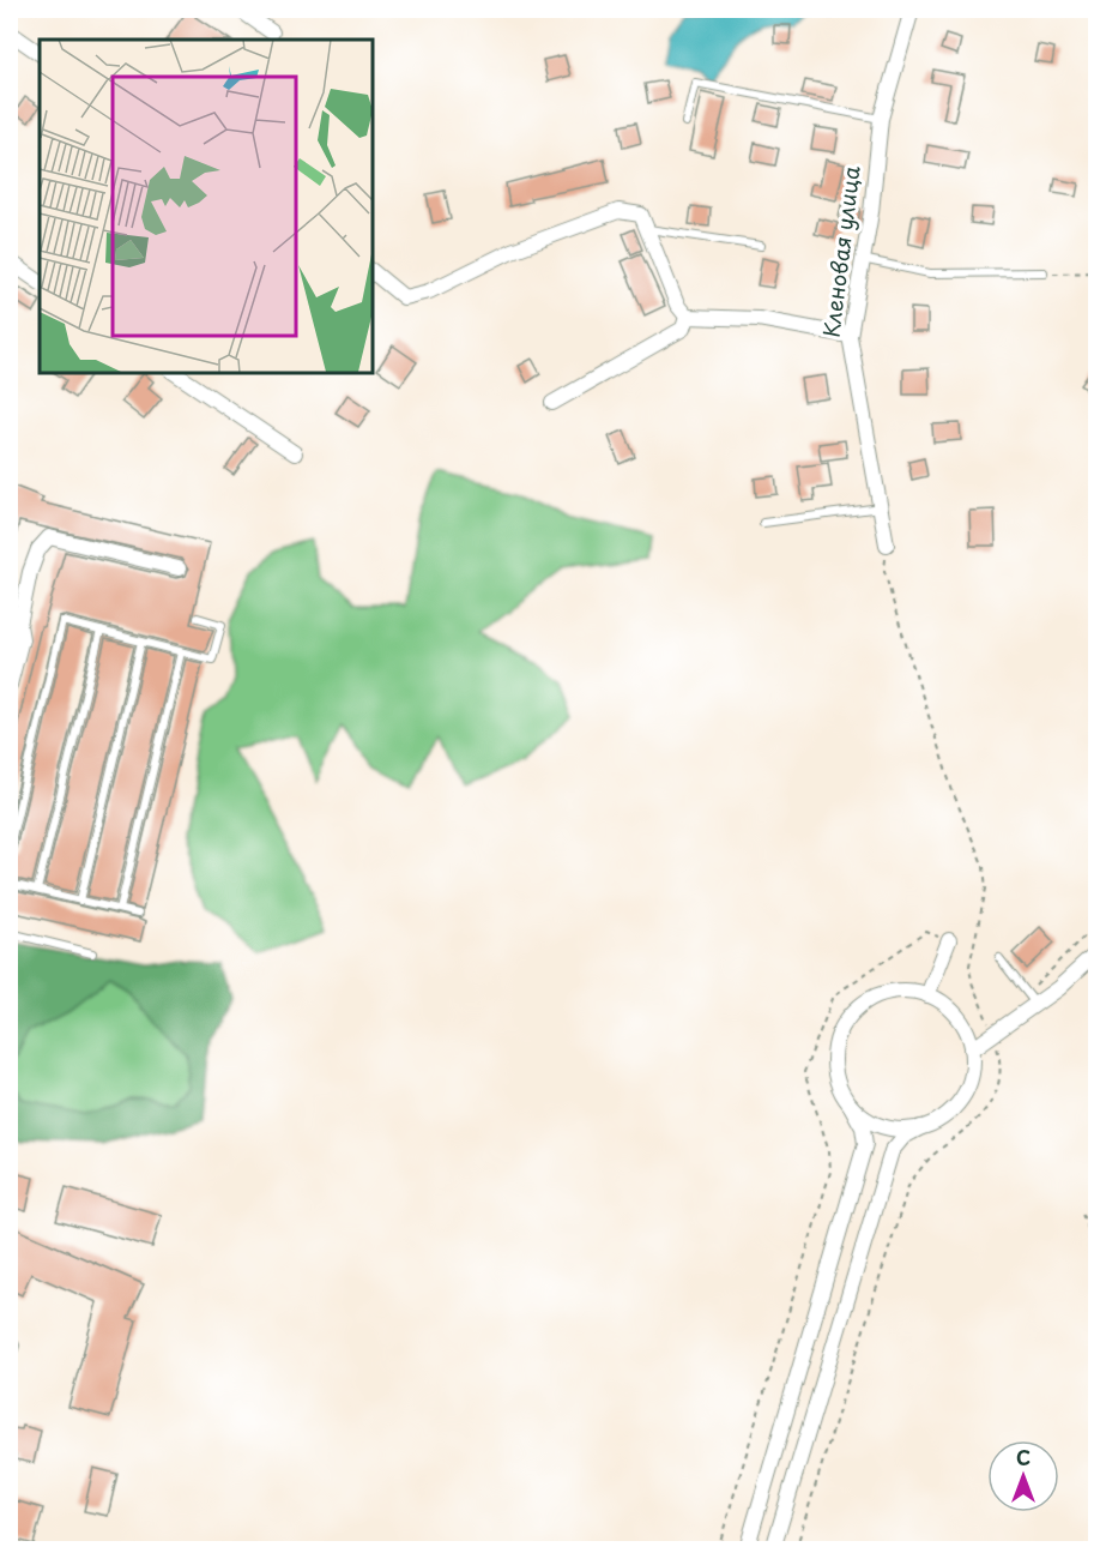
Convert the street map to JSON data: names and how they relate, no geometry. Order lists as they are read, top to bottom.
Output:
{
  "streets": {
    "street": ["Кленовая улица"]
  },
  "north": "top"
}
